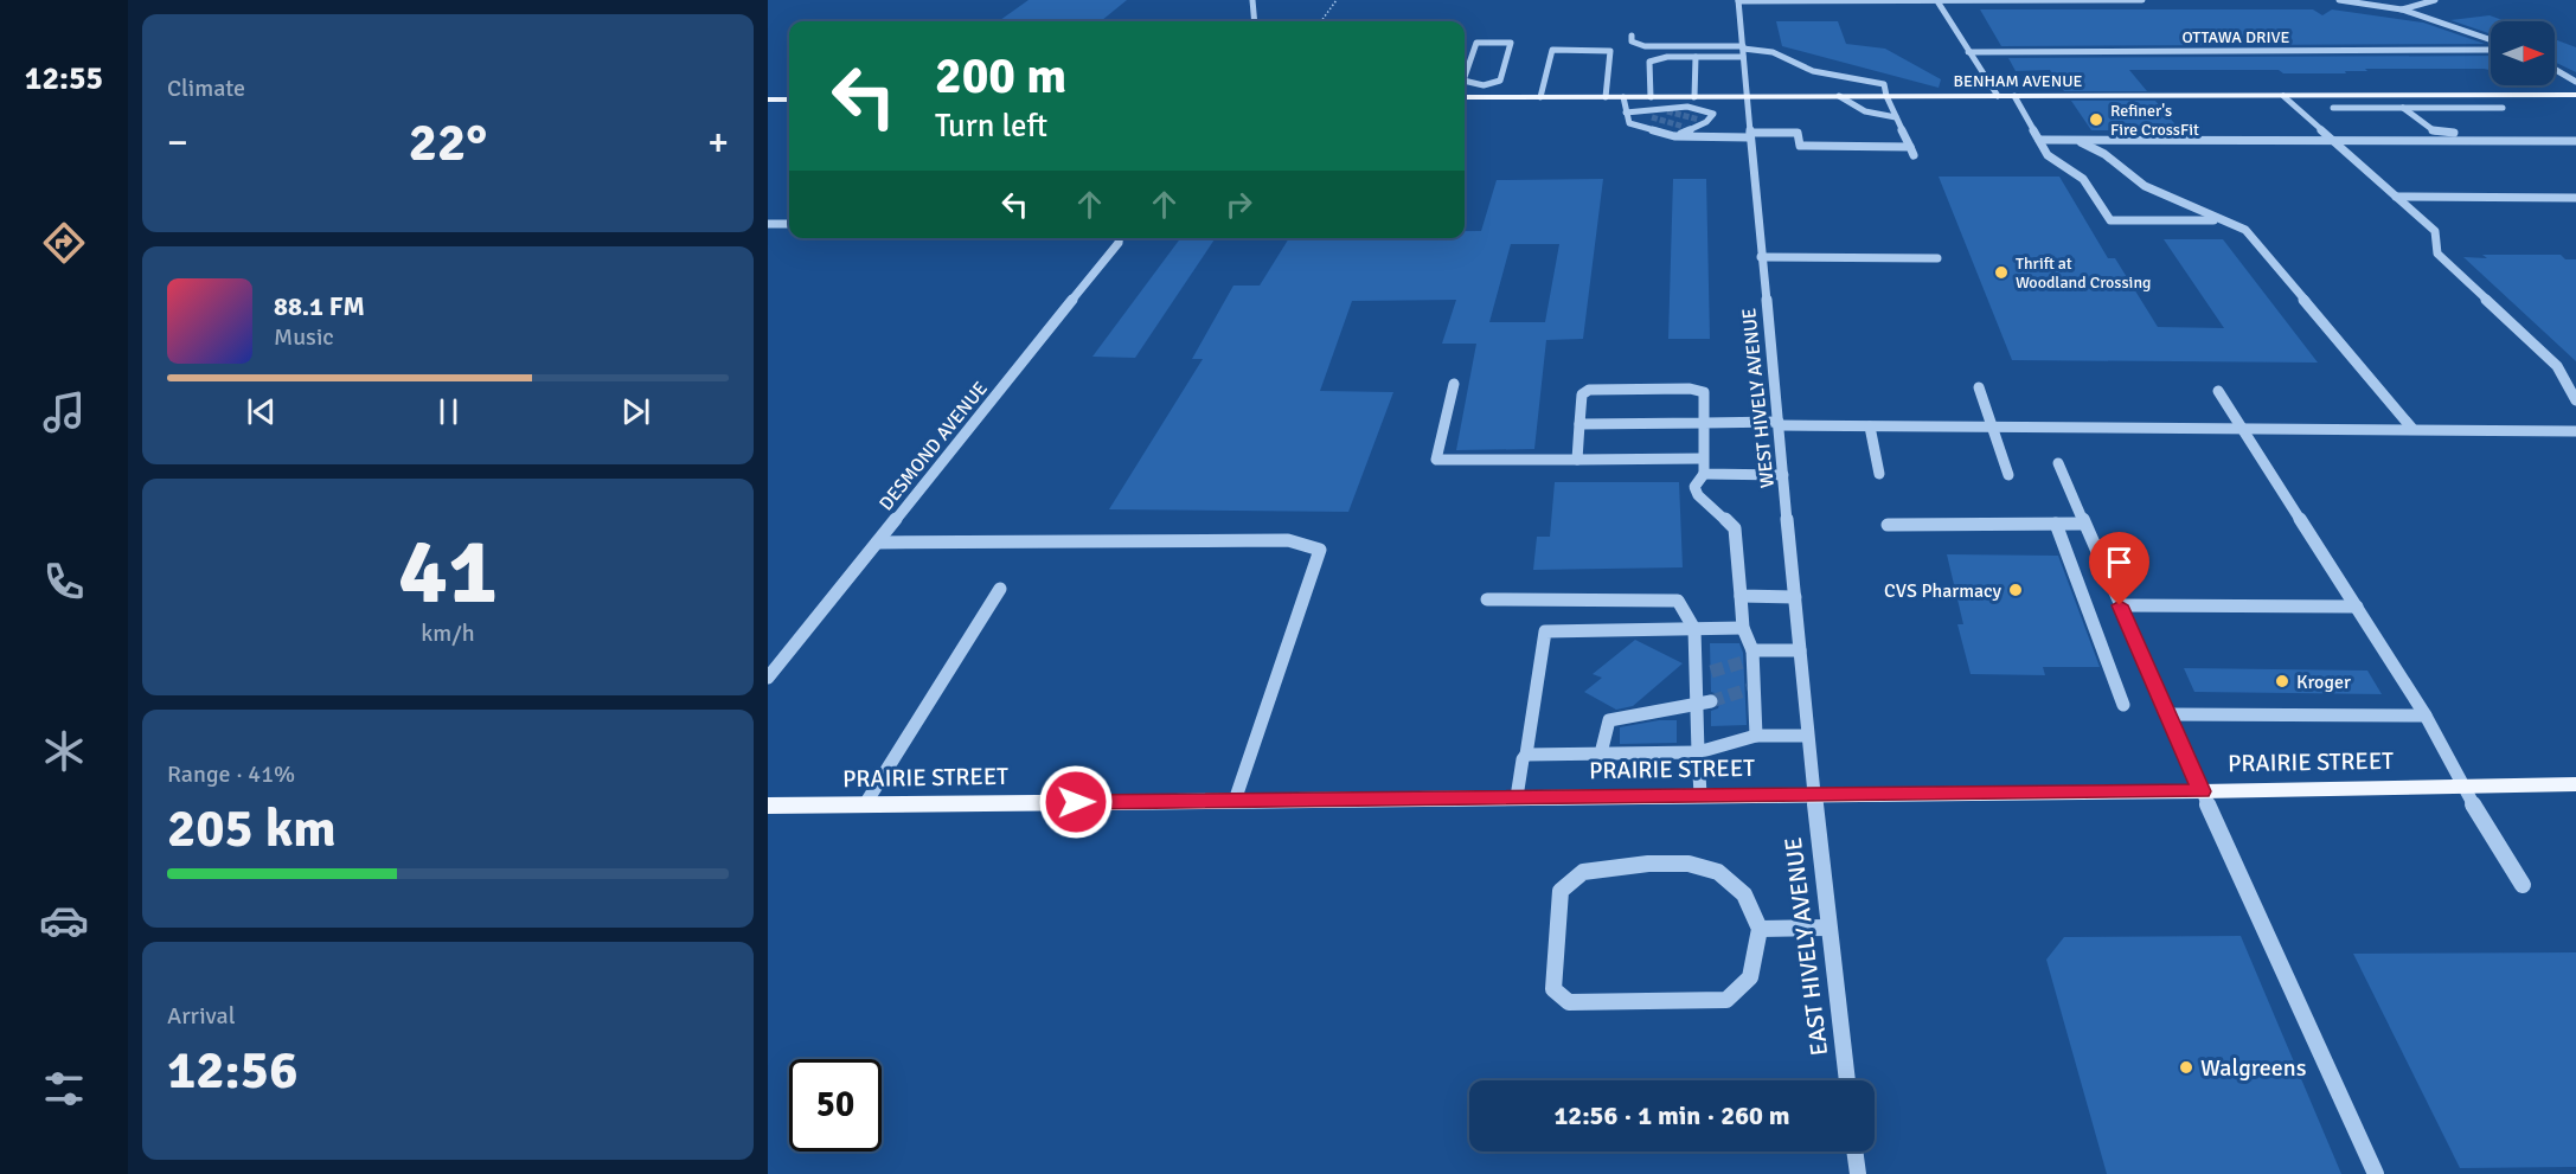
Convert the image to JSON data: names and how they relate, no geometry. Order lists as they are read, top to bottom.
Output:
{
  "streets": {
    "main road": ["BENHAM AVENUE", "PRAIRIE STREET"],
    "street": [
      "OTTAWA DRIVE",
      "WEST HIVELY AVENUE",
      "DESMOND AVENUE",
      "EAST HIVELY AVENUE"
    ]
  },
  "crossings": [
    ["BENHAM AVENUE", "WEST HIVELY AVENUE"],
    ["WEST HIVELY AVENUE", "PRAIRIE STREET"],
    ["WEST HIVELY AVENUE", "EAST HIVELY AVENUE"],
    ["PRAIRIE STREET", "EAST HIVELY AVENUE"]
  ],
  "places": [
    "Refiner's Fire CrossFit",
    "Thrift at Woodland Crossing",
    "CVS Pharmacy",
    "Kroger",
    "Walgreens"
  ],
  "north": "right",
  "page": {
    "tabs": "12:55",
    "tile": [
      "Climate",
      ["41", "km/h"],
      ["Range · 41%", "205 km"],
      ["Arrival", "12:56"]
    ],
    "turn": ["200 m", "Turn left"],
    "heat": ["−", "22°", "+"],
    "song": ["88.1 FM", "Music"],
    "limit": "50",
    "trip": "12:56 · 1 min · 260 m"
  }
}
